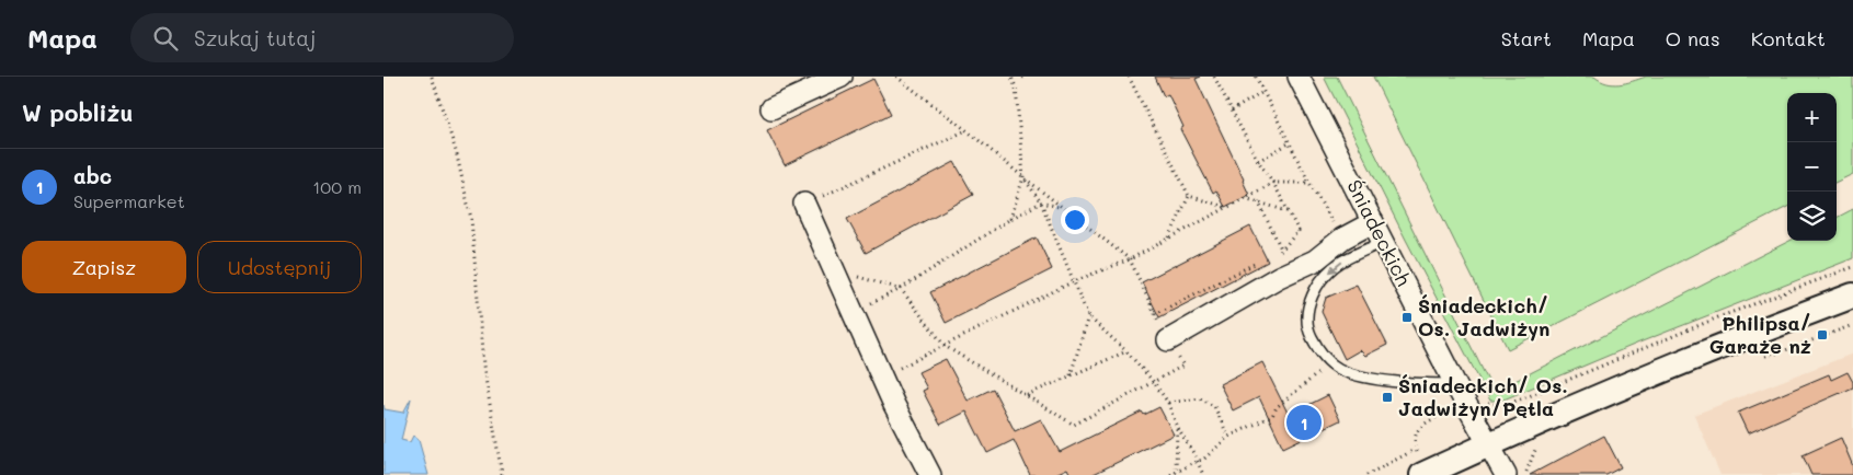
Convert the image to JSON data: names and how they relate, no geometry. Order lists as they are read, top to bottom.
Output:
{
  "streets": {
    "street": ["Śniadeckich"]
  },
  "places": {
    "transit": ["Śniadeckich/ Os. Jadwiżyn", "Philipsa/ Garaże nż", "Śniadeckich/ Os. Jadwiżyn/Pętla"]
  },
  "page": {
    "header": "Mapa",
    "search": "Szukaj tutaj",
    "nav": [
      "Start",
      "Mapa",
      "O nas",
      "Kontakt"
    ],
    "heading": "W pobliżu",
    "map_buttons": ["+", "−"],
    "list": [
      {
        "mark": "1",
        "name": "abc",
        "note": "Supermarket",
        "value": "100 m"
      }
    ],
    "buttons": ["Zapisz", "Udostępnij"],
    "pins": "1"
  }
}
